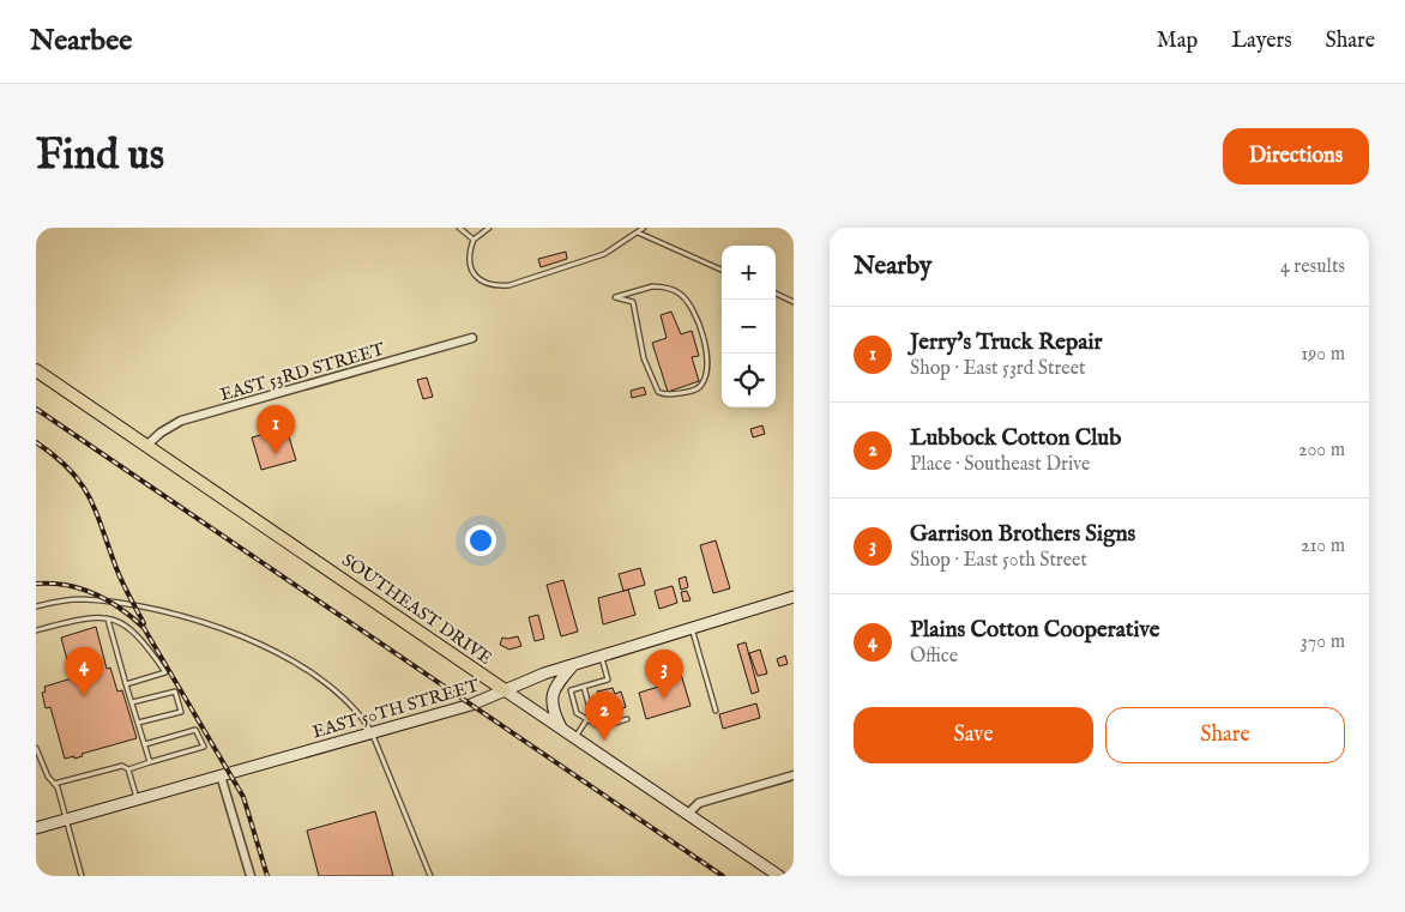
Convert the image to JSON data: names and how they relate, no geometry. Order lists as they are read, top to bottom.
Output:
{
  "streets": {
    "main road": ["SOUTHEAST DRIVE", "EAST 50TH STREET"],
    "street": ["EAST 53RD STREET"]
  },
  "crossings": [
    ["EAST 53RD STREET", "SOUTHEAST DRIVE"],
    ["SOUTHEAST DRIVE", "EAST 50TH STREET"]
  ],
  "page": {
    "header": "Nearbee",
    "nav": ["Map", "Layers", "Share"],
    "buttons": [
      "Directions",
      ["Save", "Share"]
    ],
    "title": "Find us",
    "heading": ["Nearby", "4 results"],
    "map_buttons": ["+", "−"],
    "list": [
      {
        "mark": "1",
        "name": "Jerry's Truck Repair",
        "note": "Shop · East 53rd Street",
        "value": "190 m"
      },
      {
        "mark": "2",
        "name": "Lubbock Cotton Club",
        "note": "Place · Southeast Drive",
        "value": "200 m"
      },
      {
        "mark": "3",
        "name": "Garrison Brothers Signs",
        "note": "Shop · East 50th Street",
        "value": "210 m"
      },
      {
        "mark": "4",
        "name": "Plains Cotton Cooperative",
        "note": "Office",
        "value": "370 m"
      }
    ],
    "pins": [
      "1",
      "4",
      "3",
      "2"
    ]
  }
}
